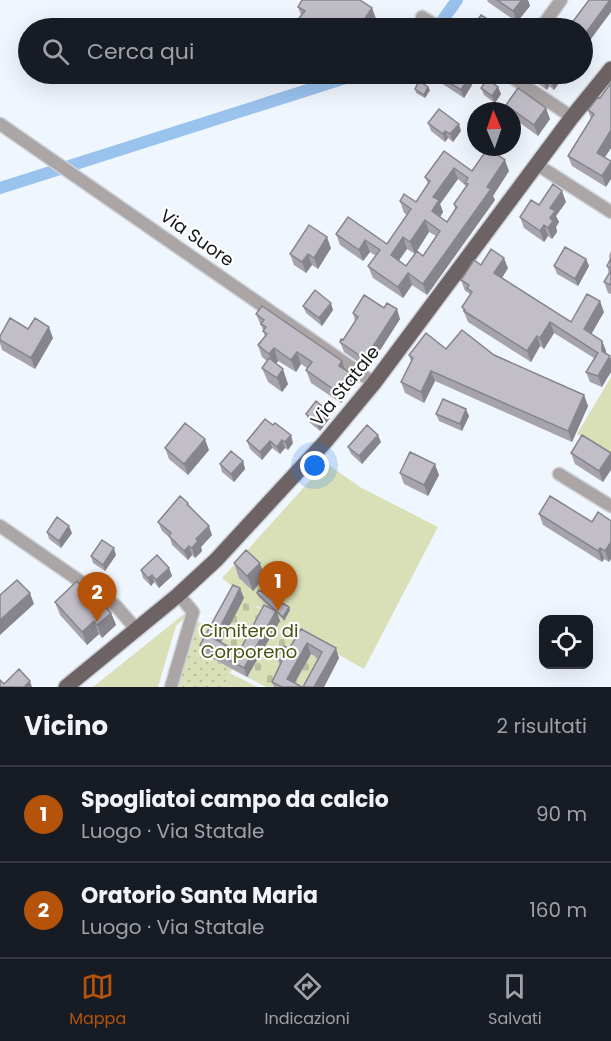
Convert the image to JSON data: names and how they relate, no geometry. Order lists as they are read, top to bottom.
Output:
{
  "streets": {
    "main road": ["Via Statale"],
    "street": ["Via Suore"]
  },
  "crossings": [
    ["Via Suore", "Via Statale"]
  ],
  "parks": ["Cimitero di Corporeno"],
  "north": "top",
  "page": {
    "search": "Cerca qui",
    "pins": ["1", "2"],
    "heading": ["Vicino", "2 risultati"],
    "list": [
      {
        "mark": "1",
        "name": "Spogliatoi campo da calcio",
        "note": "Luogo · Via Statale",
        "value": "90 m"
      },
      {
        "mark": "2",
        "name": "Oratorio Santa Maria",
        "note": "Luogo · Via Statale",
        "value": "160 m"
      }
    ],
    "nav": ["Mappa", "Indicazioni", "Salvati"]
  }
}
